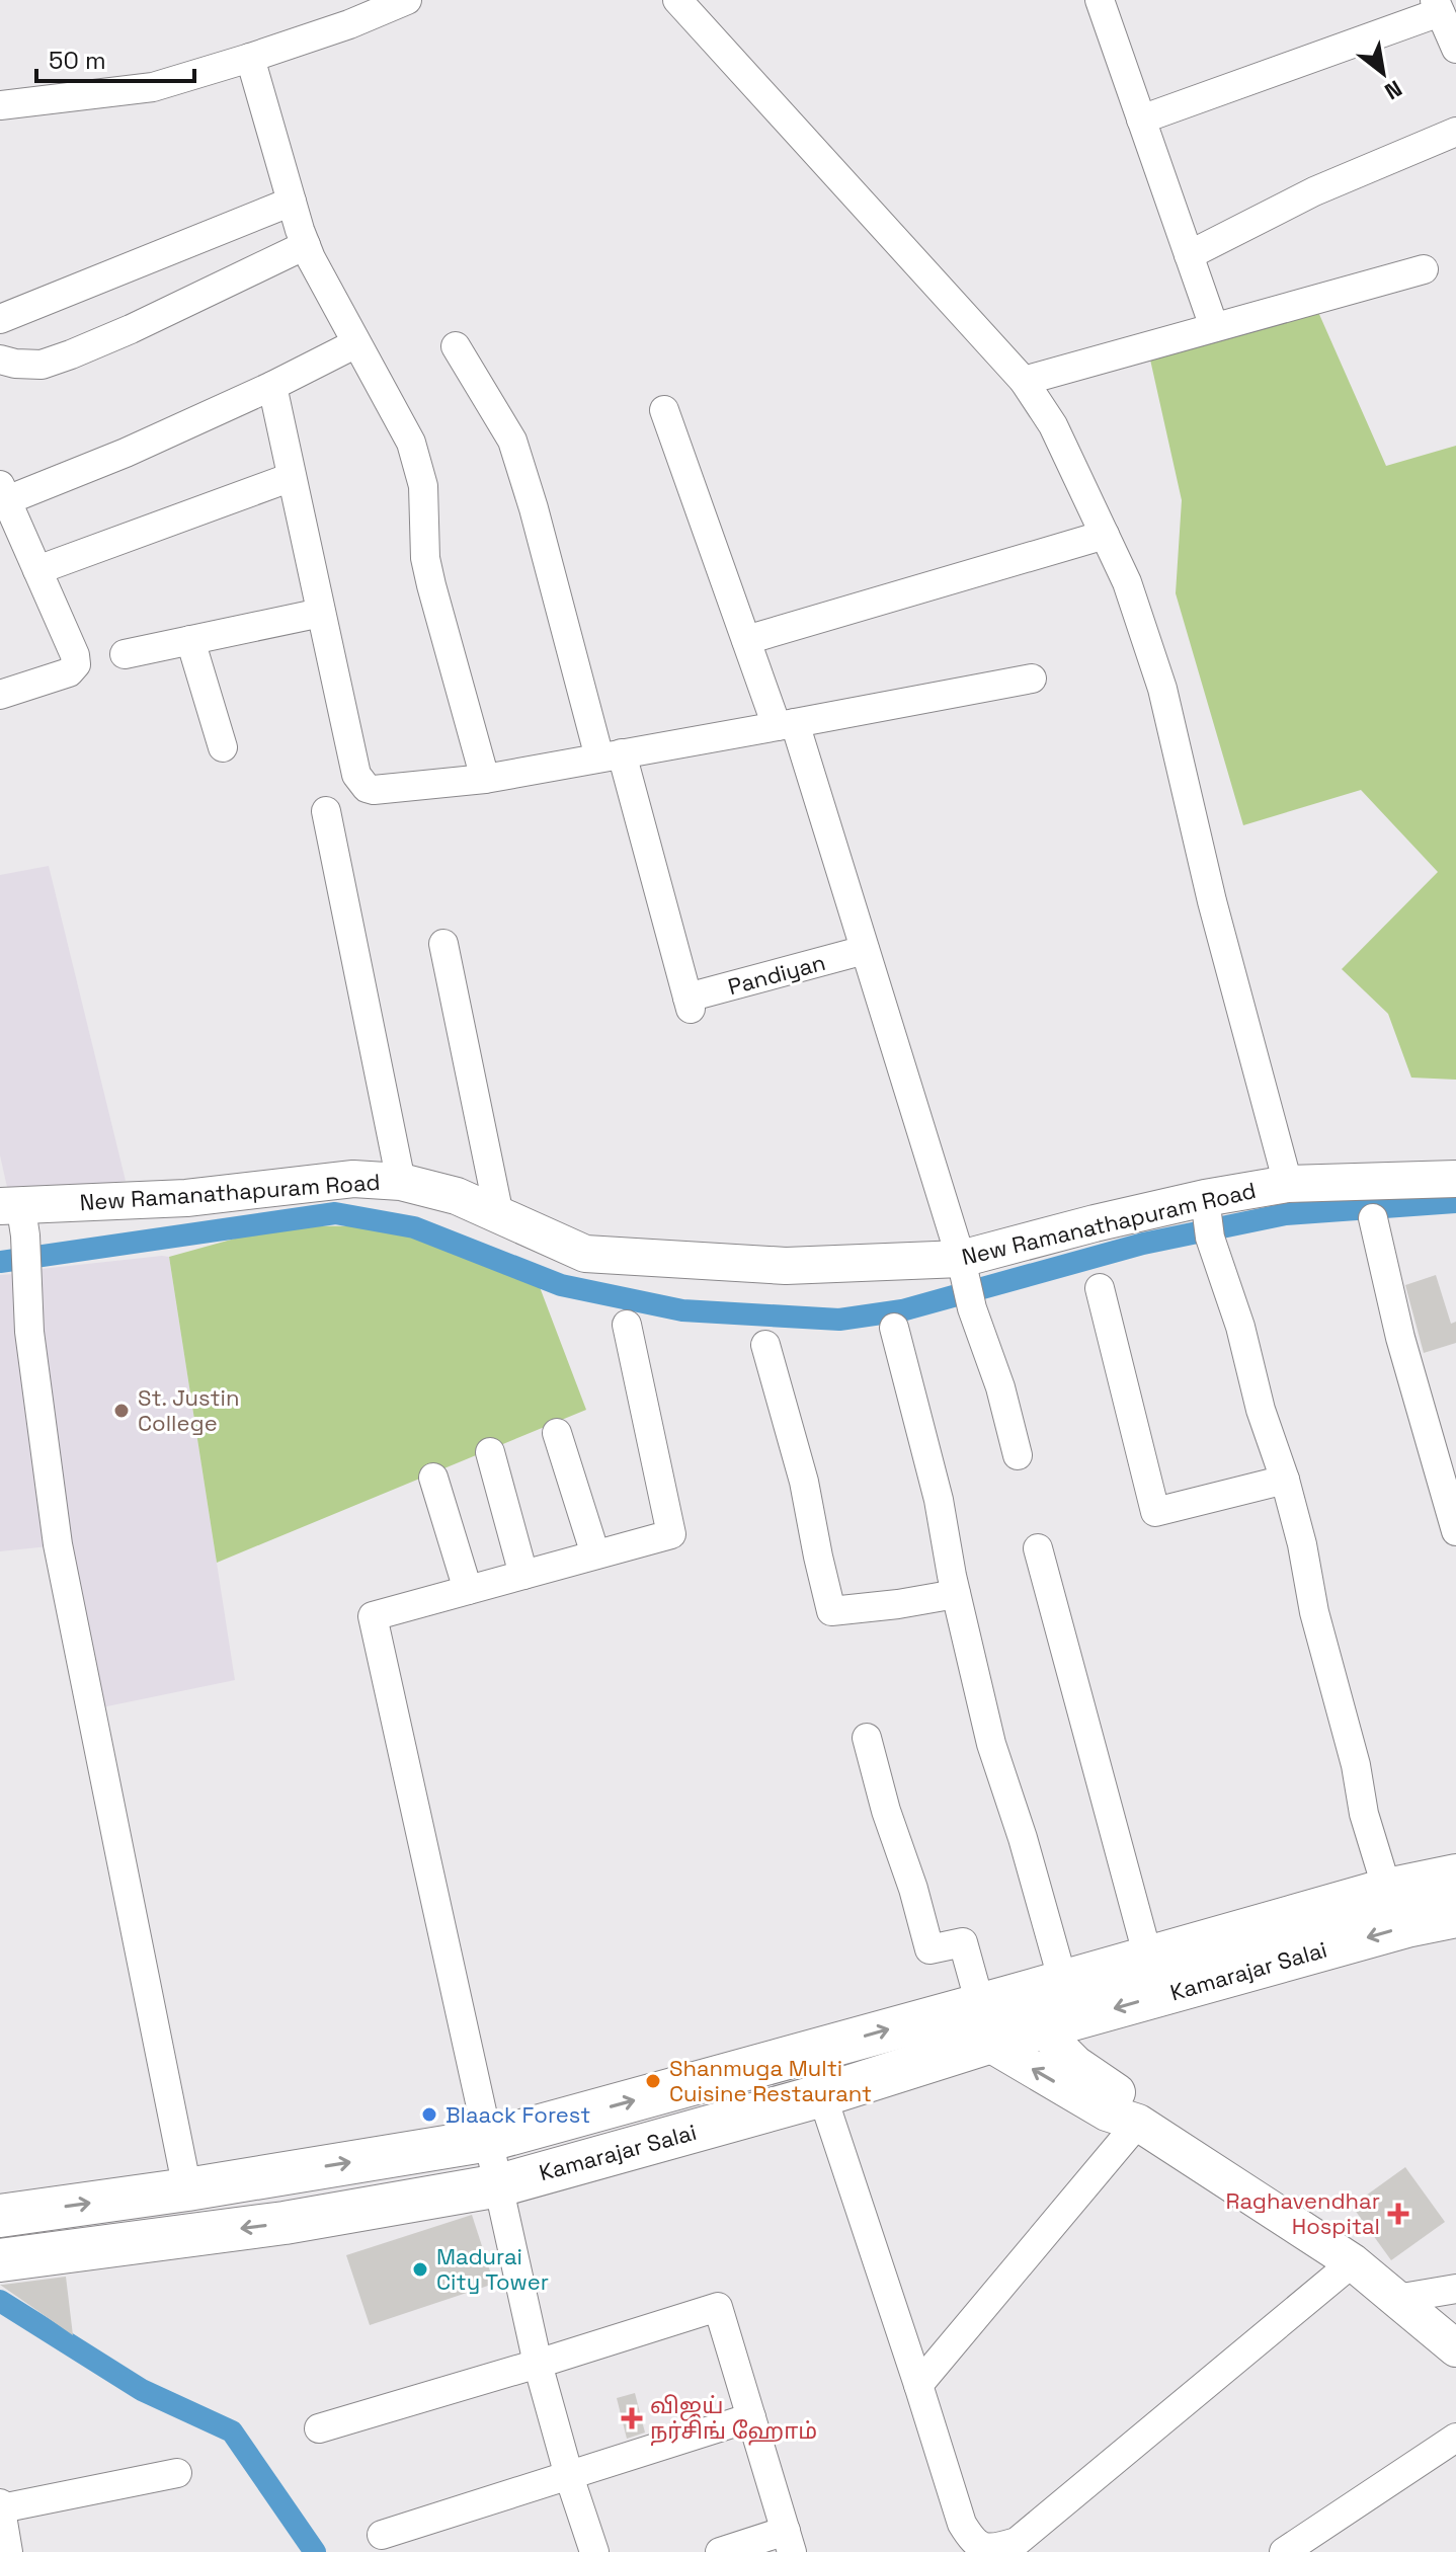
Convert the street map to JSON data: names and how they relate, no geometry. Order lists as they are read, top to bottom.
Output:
{
  "streets": {
    "highway": ["Kamarajar Salai"],
    "main road": ["New Ramanathapuram Road"],
    "street": ["Pandiyan"]
  },
  "places": {
    "other": [
      "St. Justin College",
      "Shanmuga Multi Cuisine Restaurant",
      "Blaack Forest",
      "Madurai City Tower"
    ],
    "health": ["Raghavendhar Hospital", "விஜய் நர்சிங் ஹோம்"]
  },
  "scale_bar": "50 m",
  "north": "bottom right"
}
